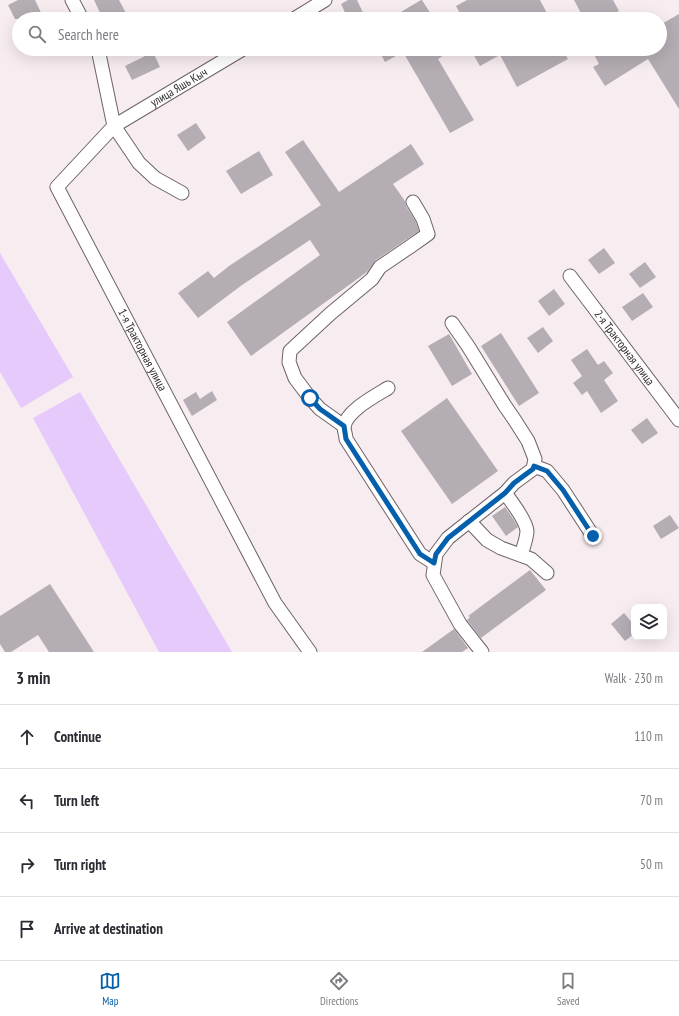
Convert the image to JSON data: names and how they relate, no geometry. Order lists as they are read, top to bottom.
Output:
{
  "streets": {
    "street": ["улица Яшь Кыч", "2-я Тракторная улица", "1-я Тракторная улица"]
  },
  "crossings": [
    ["улица Яшь Кыч", "1-я Тракторная улица"]
  ],
  "page": {
    "search": "Search here",
    "heading": ["3 min", "Walk · 230 m"],
    "list": [
      ["Continue", "110 m"],
      ["Turn left", "70 m"],
      ["Turn right", "50 m"],
      "Arrive at destination"
    ],
    "nav": ["Map", "Directions", "Saved"]
  }
}
